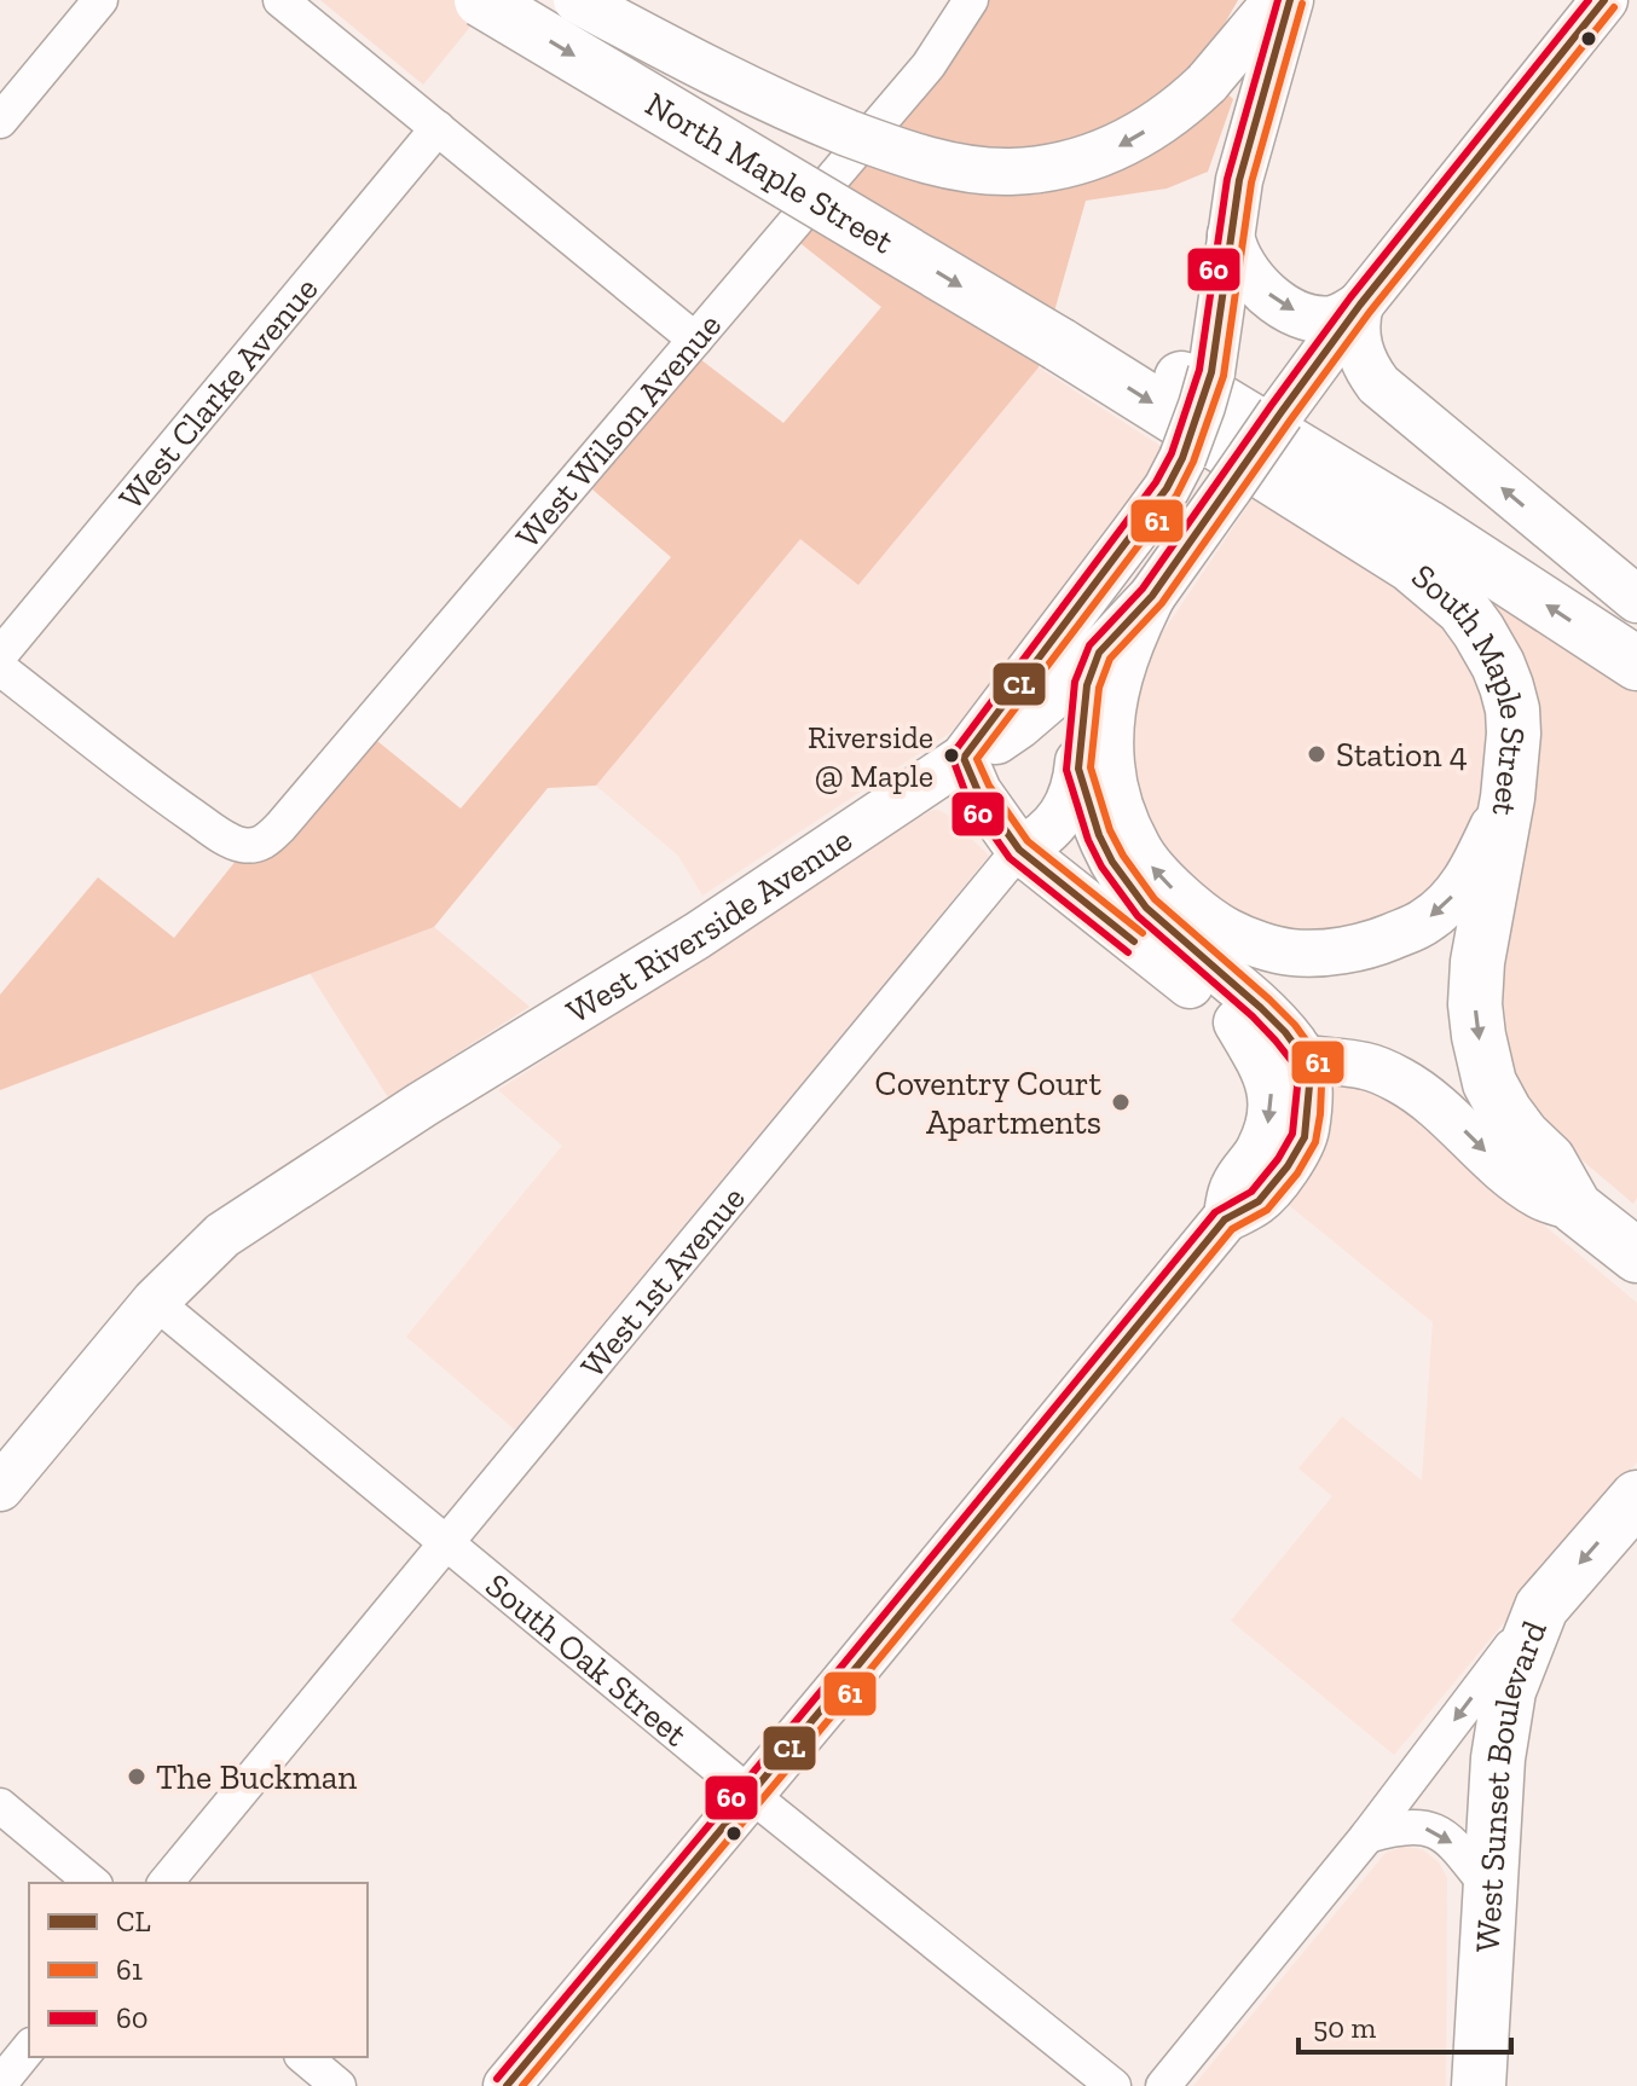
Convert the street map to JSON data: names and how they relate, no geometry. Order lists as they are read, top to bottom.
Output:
{
  "streets": {
    "main road": [
      "North Maple Street",
      "South Maple Street",
      "West Riverside Avenue",
      "West 1st Avenue",
      "West Sunset Boulevard"
    ],
    "street": ["West Clarke Avenue", "West Wilson Avenue", "South Oak Street"]
  },
  "crossings": [
    ["North Maple Street", "South Maple Street"],
    ["South Maple Street", "West Riverside Avenue"],
    ["South Maple Street", "West 1st Avenue"],
    ["West Riverside Avenue", "West 1st Avenue"],
    ["West Riverside Avenue", "South Oak Street"],
    ["West 1st Avenue", "South Oak Street"]
  ],
  "places": [
    "Station 4",
    "Riverside @ Maple",
    "Coventry Court Apartments",
    "The Buckman"
  ],
  "lines": ["transit line CL", "transit line 60", "transit line 61"],
  "legend": ["CL", "61", "60"],
  "scale_bar": "50 m"
}
